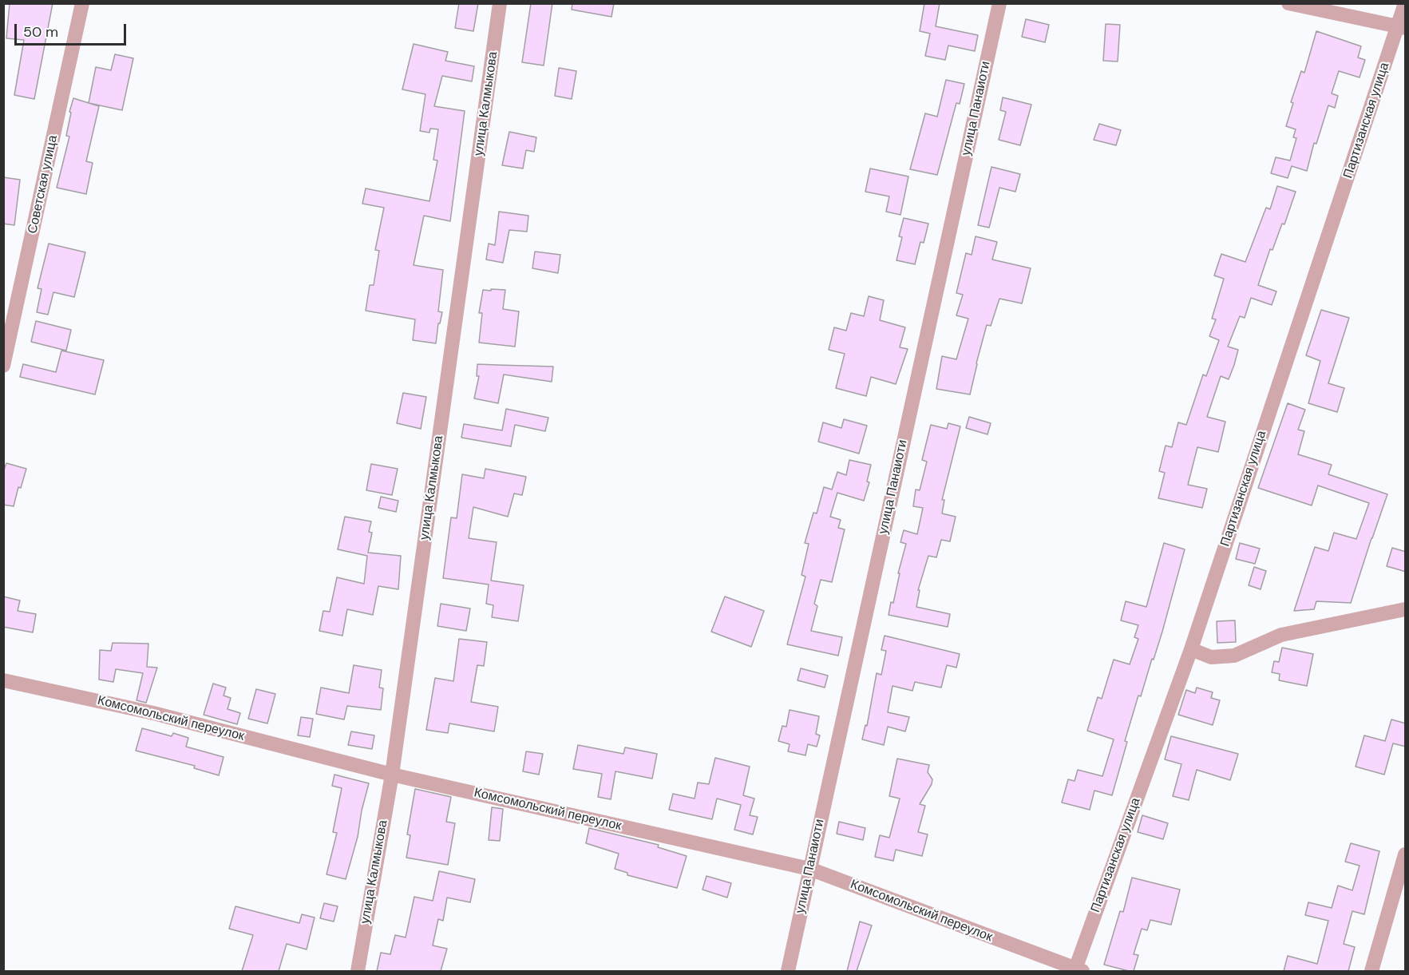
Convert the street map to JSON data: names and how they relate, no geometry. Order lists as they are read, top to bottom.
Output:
{
  "streets": {
    "street": [
      "улица Калмыкова",
      "улица Панаиоти",
      "Партизанская улица",
      "Советская улица",
      "Комсомольский переулок"
    ]
  },
  "crossings": [
    ["улица Калмыкова", "Комсомольский переулок"],
    ["улица Панаиоти", "Комсомольский переулок"],
    ["Партизанская улица", "Комсомольский переулок"]
  ],
  "scale_bar": "50 m"
}
